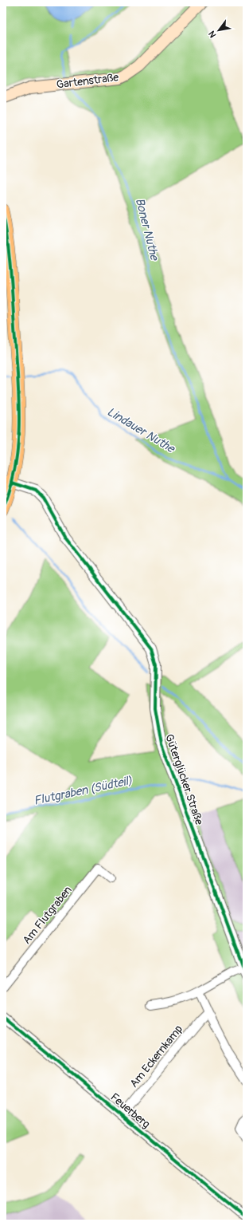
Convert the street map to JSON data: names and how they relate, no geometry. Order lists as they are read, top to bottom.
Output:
{
  "streets": {
    "main road": ["Gartenstraße"],
    "street": [
      "Güterglücker Straße",
      "Am Flutgraben",
      "Am Eckernkamp",
      "Feuerberg"
    ]
  },
  "crossings": [
    ["Am Eckernkamp", "Feuerberg"]
  ],
  "water": ["Boner Nuthe", "Lindauer Nuthe", "Flutgraben (Südteil)"],
  "north": "bottom left"
}
